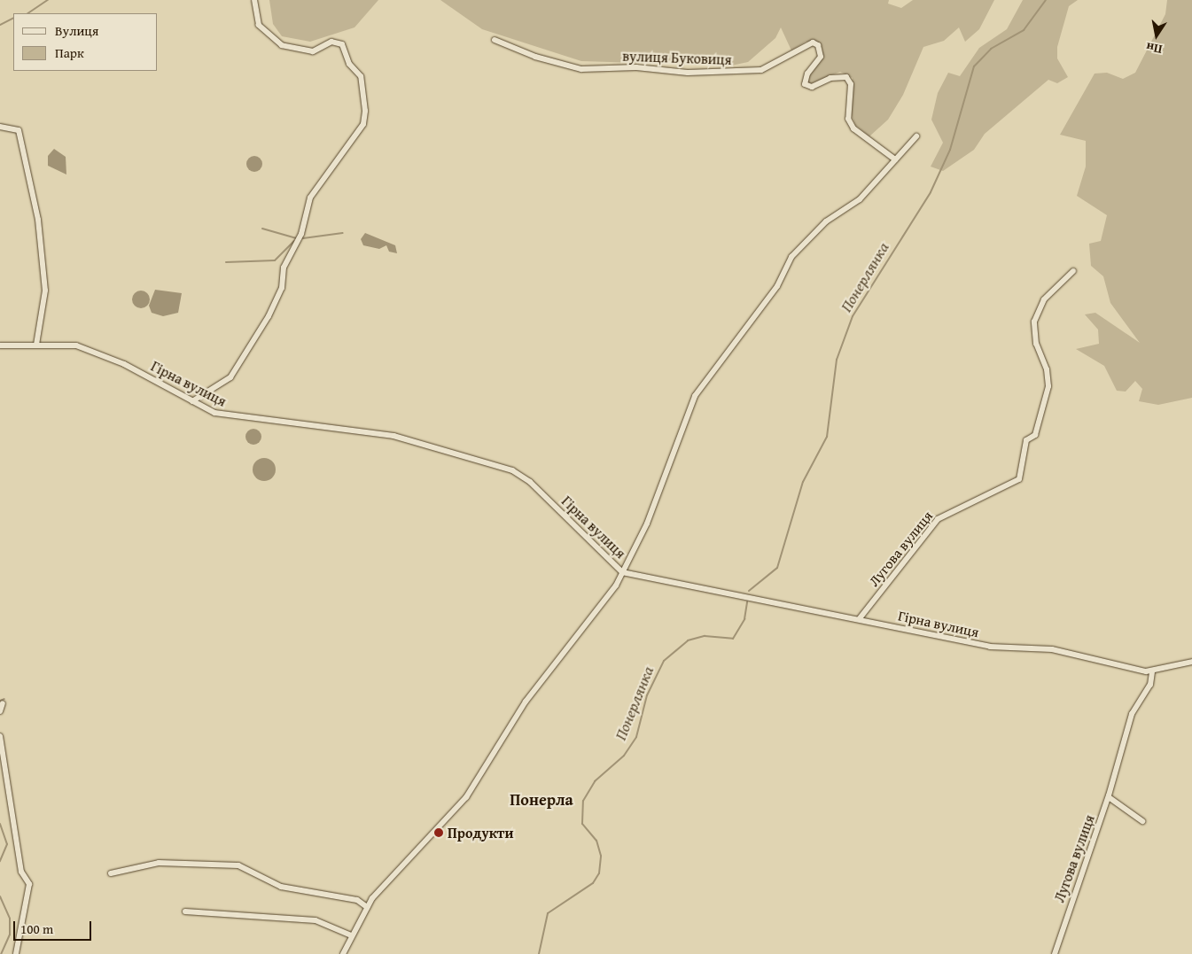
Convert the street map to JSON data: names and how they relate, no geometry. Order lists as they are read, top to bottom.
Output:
{
  "streets": {
    "street": ["вулиця Буковиця", "Гірна вулиця", "Лугова вулиця"]
  },
  "crossings": [
    ["Гірна вулиця", "Лугова вулиця"]
  ],
  "districts": ["Понерла"],
  "water": ["Понерлянка"],
  "places": ["Продукти"],
  "legend": ["Вулиця", "Парк"],
  "scale_bar": "100 m",
  "north": "bottom"
}
